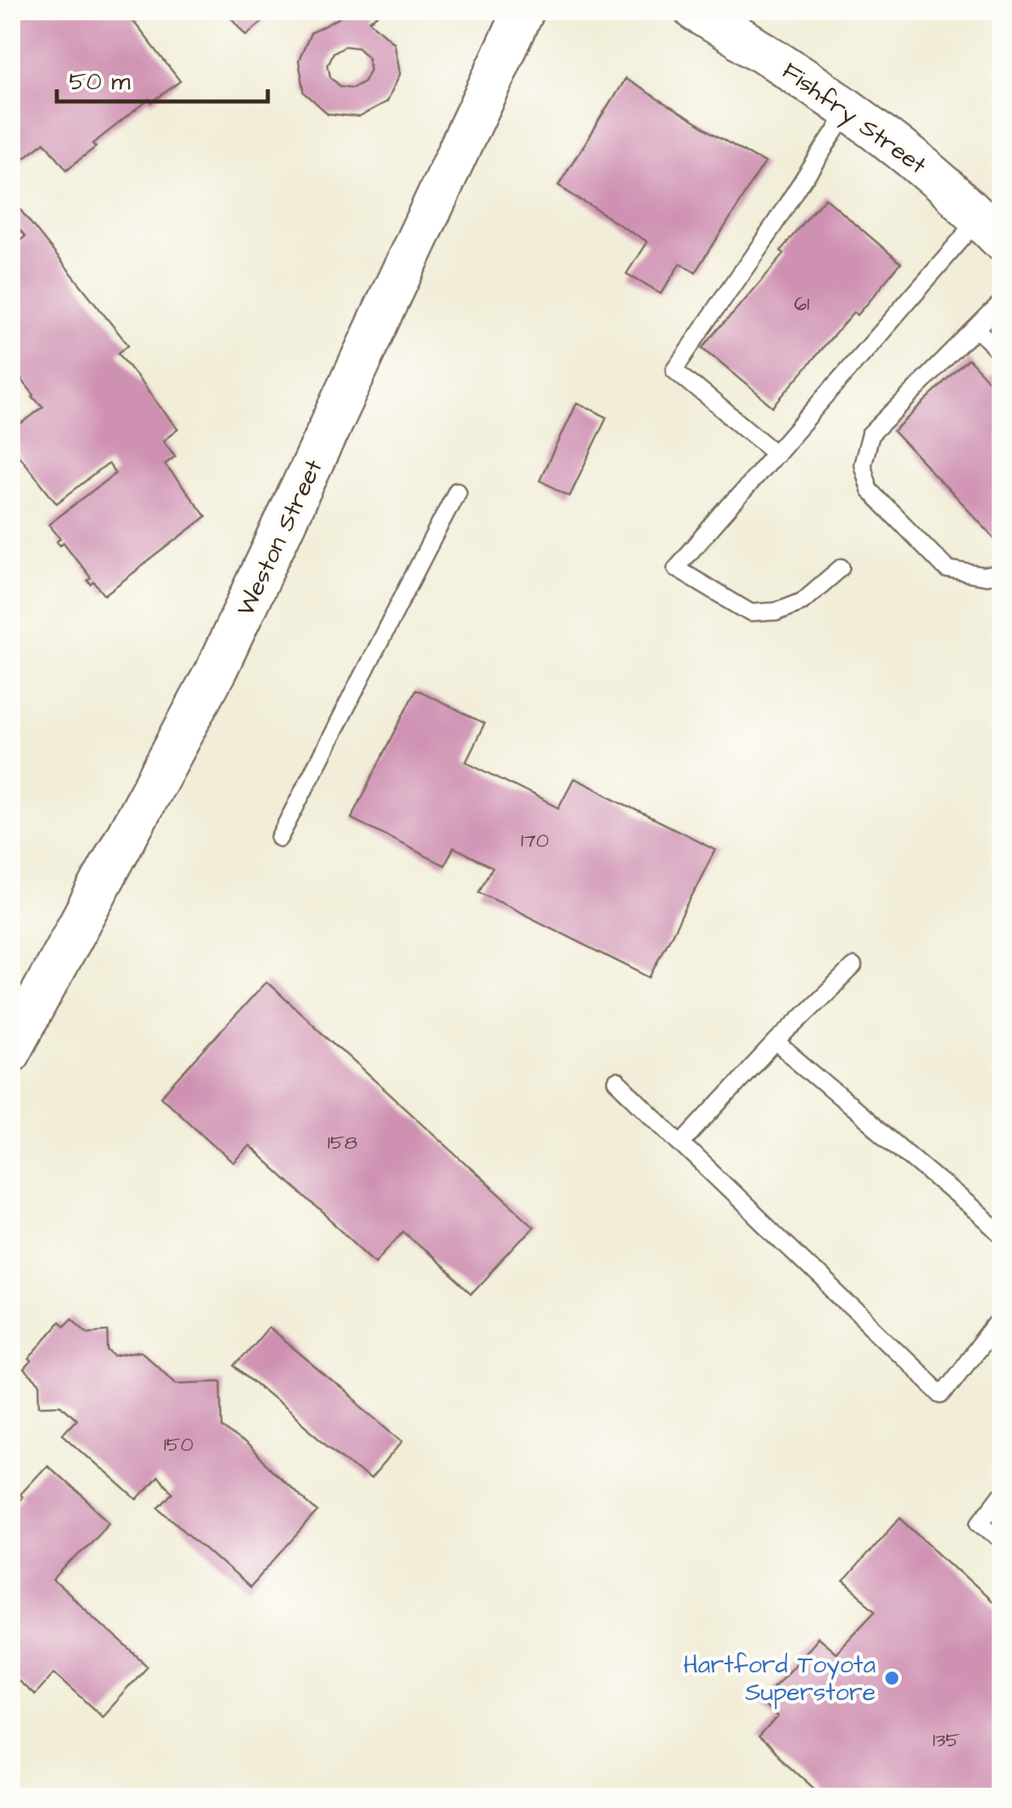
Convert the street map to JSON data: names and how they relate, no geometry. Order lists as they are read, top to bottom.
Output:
{
  "streets": {
    "street": ["Fishfry Street", "Weston Street"]
  },
  "places": ["Hartford Toyota Superstore"],
  "house_numbers": [
    "61",
    "170",
    "158",
    "150",
    "135"
  ],
  "scale_bar": "50 m"
}
